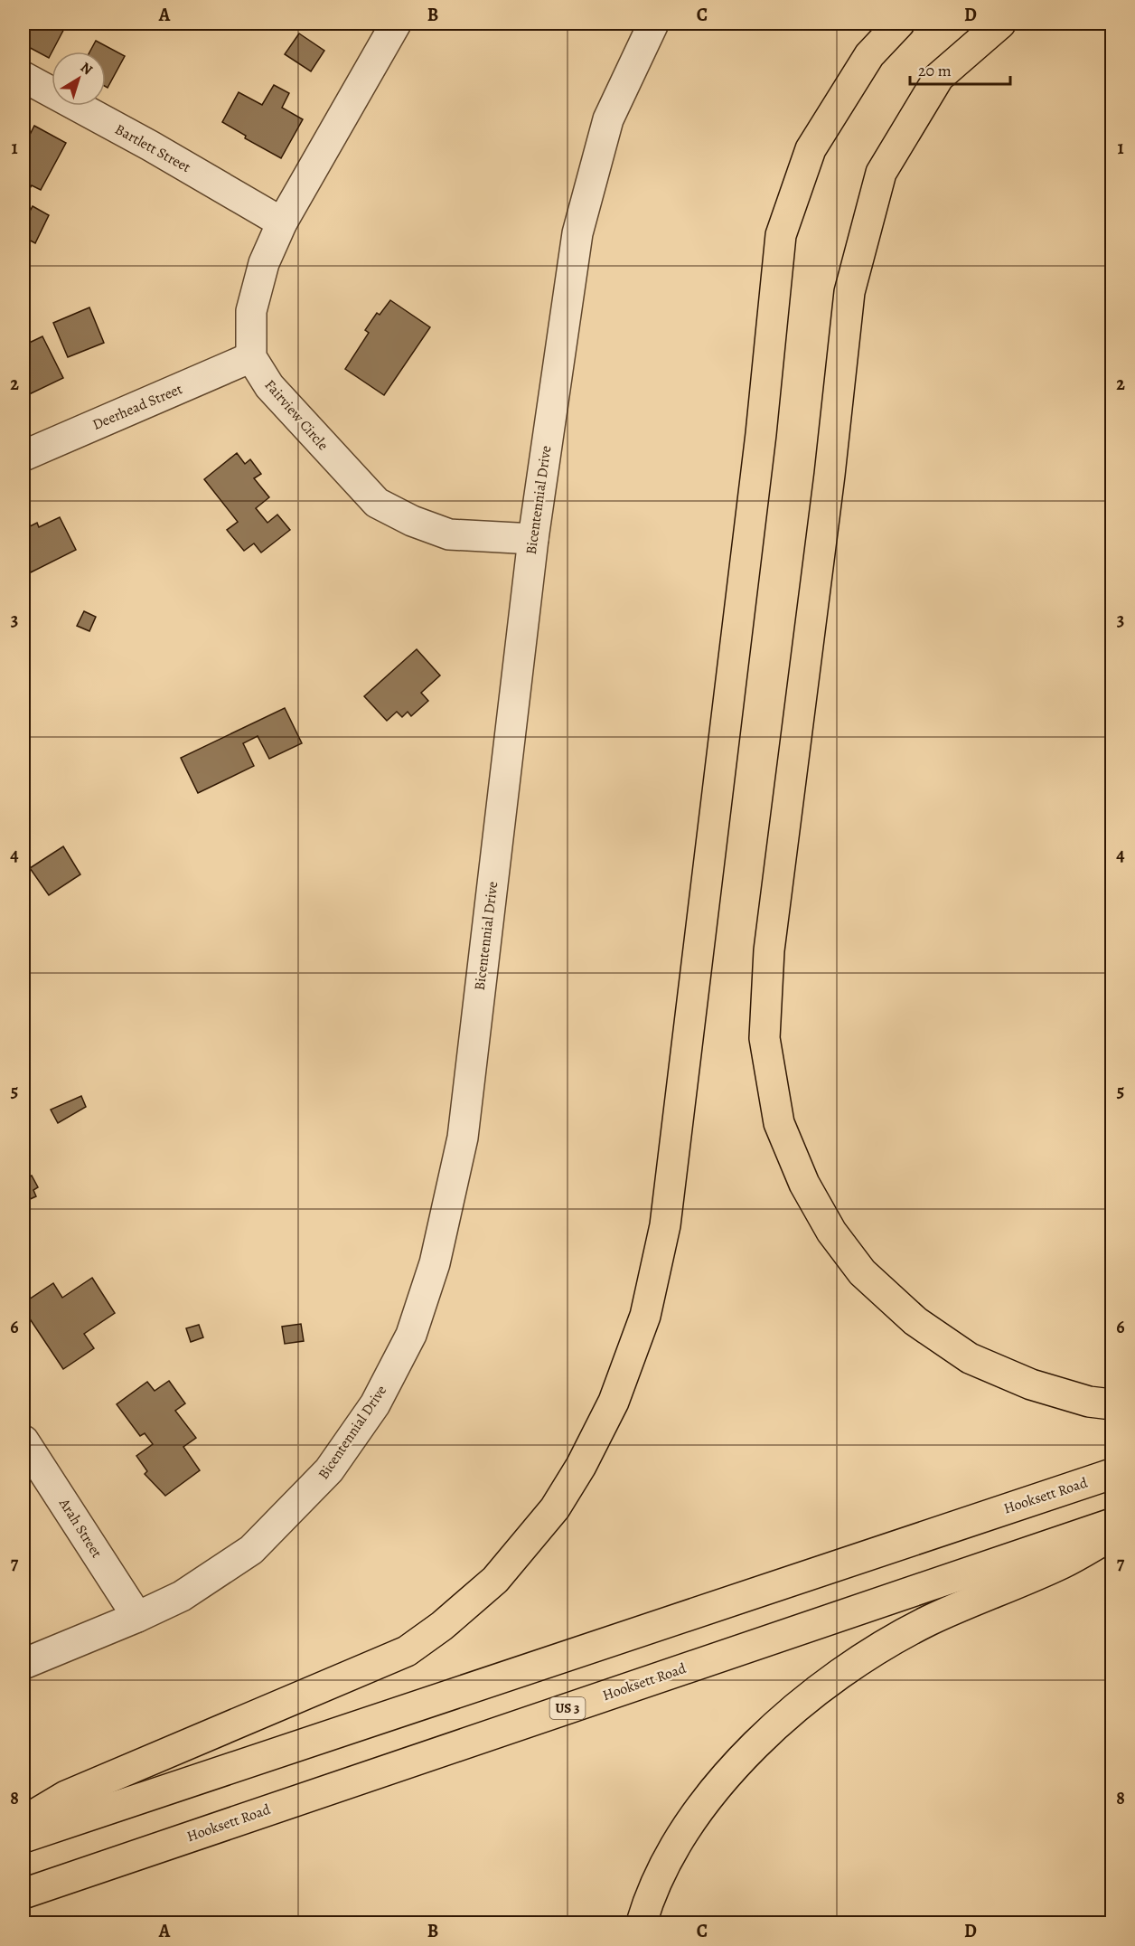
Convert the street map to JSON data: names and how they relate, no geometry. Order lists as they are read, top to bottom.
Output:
{
  "streets": {
    "main road": ["Hooksett Road", "US 3"],
    "street": [
      "Bartlett Street",
      "Deerhead Street",
      "Fairview Circle",
      "Bicentennial Drive",
      "Arah Street"
    ]
  },
  "crossings": [
    ["Deerhead Street", "Fairview Circle"],
    ["Fairview Circle", "Bicentennial Drive"],
    ["Bicentennial Drive", "Arah Street"]
  ],
  "scale_bar": "20 m",
  "north": "top right",
  "grid": {
    "columns": [
      "A",
      "B",
      "C",
      "D"
    ],
    "rows": [
      "1",
      "2",
      "3",
      "4",
      "5",
      "6",
      "7",
      "8"
    ]
  }
}
